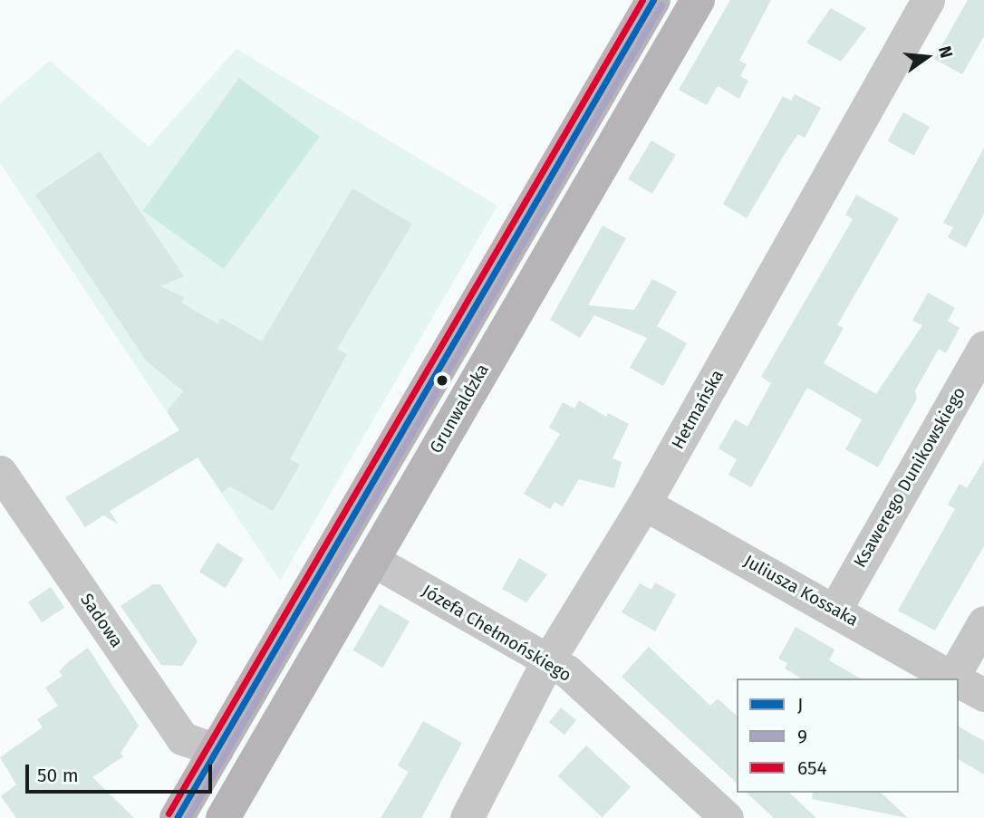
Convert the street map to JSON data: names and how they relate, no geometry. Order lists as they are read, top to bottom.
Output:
{
  "streets": {
    "main road": ["Grunwaldzka"],
    "street": [
      "Hetmańska",
      "Ksawerego Dunikowskiego",
      "Juliusza Kossaka",
      "Sadowa",
      "Józefa Chełmońskiego"
    ]
  },
  "crossings": [
    ["Grunwaldzka", "Józefa Chełmońskiego"],
    ["Hetmańska", "Juliusza Kossaka"],
    ["Hetmańska", "Józefa Chełmońskiego"],
    ["Ksawerego Dunikowskiego", "Juliusza Kossaka"]
  ],
  "lines": ["transit line J", "transit line 654", "transit line 9"],
  "legend": ["J", "9", "654"],
  "scale_bar": "50 m",
  "north": "right"
}
